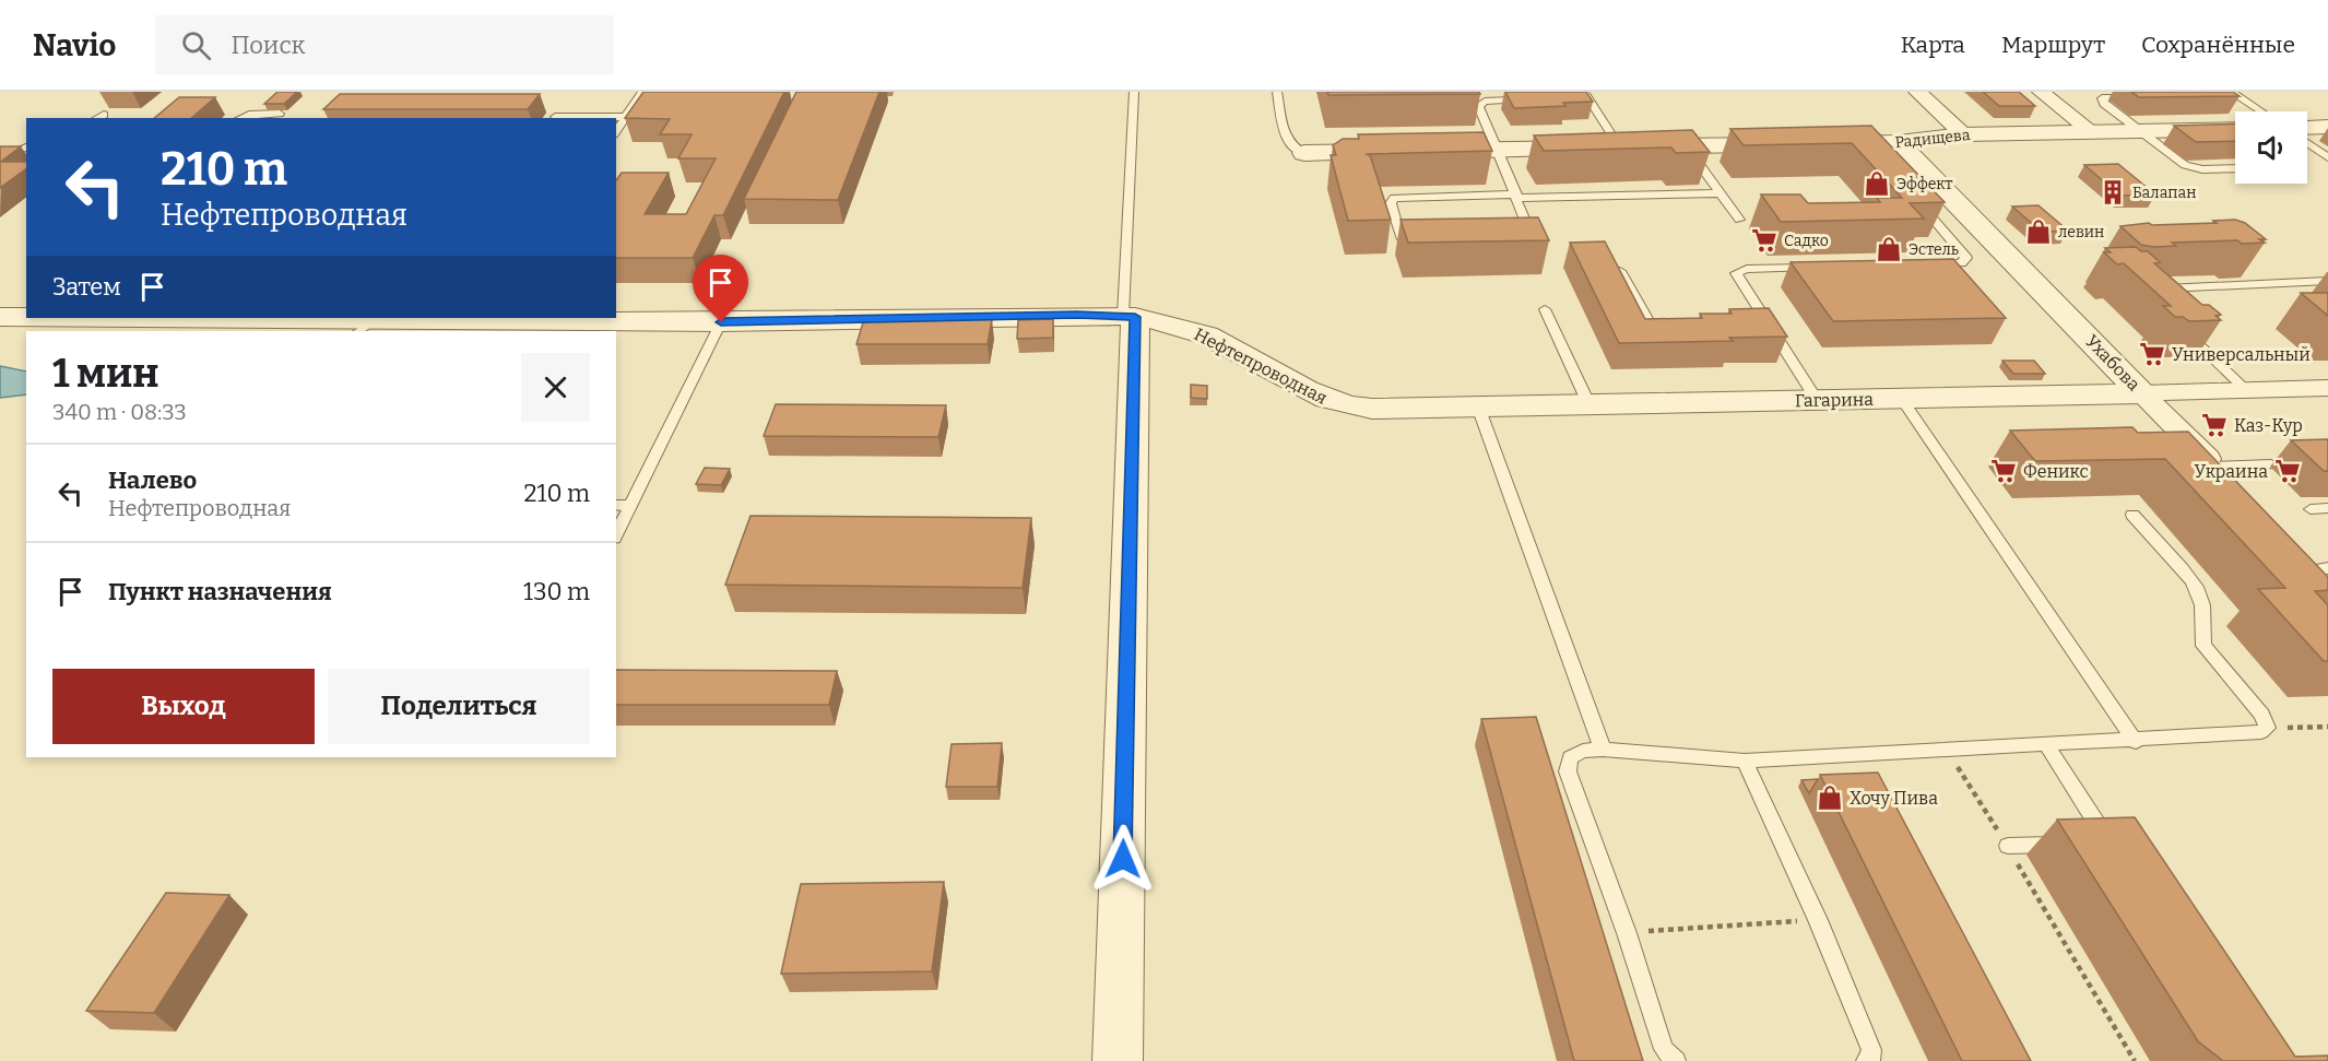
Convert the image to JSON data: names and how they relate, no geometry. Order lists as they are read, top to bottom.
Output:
{
  "streets": {
    "street": [
      "Радищева",
      "Ухабова",
      "Нефтепроводная",
      "Гагарина"
    ]
  },
  "crossings": [
    ["Радищева", "Ухабова"],
    ["Ухабова", "Гагарина"],
    ["Нефтепроводная", "Гагарина"]
  ],
  "places": {
    "shop": [
      "Эффект",
      "левин",
      "Эстель",
      "Хочу Пива"
    ],
    "building": ["Балапан"],
    "supermarket": [
      "Садко",
      "Универсальный",
      "Каз-Кур",
      "Феникс",
      "Украина"
    ]
  },
  "page": {
    "header": "Navio",
    "search": "Поиск",
    "nav": ["Карта", "Маршрут", "Сохранённые"],
    "turn": ["210 m", "Нефтепроводная"],
    "then": "Затем",
    "heading": ["1 мин", "340 m · 08:33"],
    "list": [
      {
        "name": "Налево",
        "note": "Нефтепроводная",
        "value": "210 m"
      },
      {
        "name": "Пункт назначения",
        "value": "130 m"
      }
    ],
    "buttons": ["Выход", "Поделиться"]
  }
}
